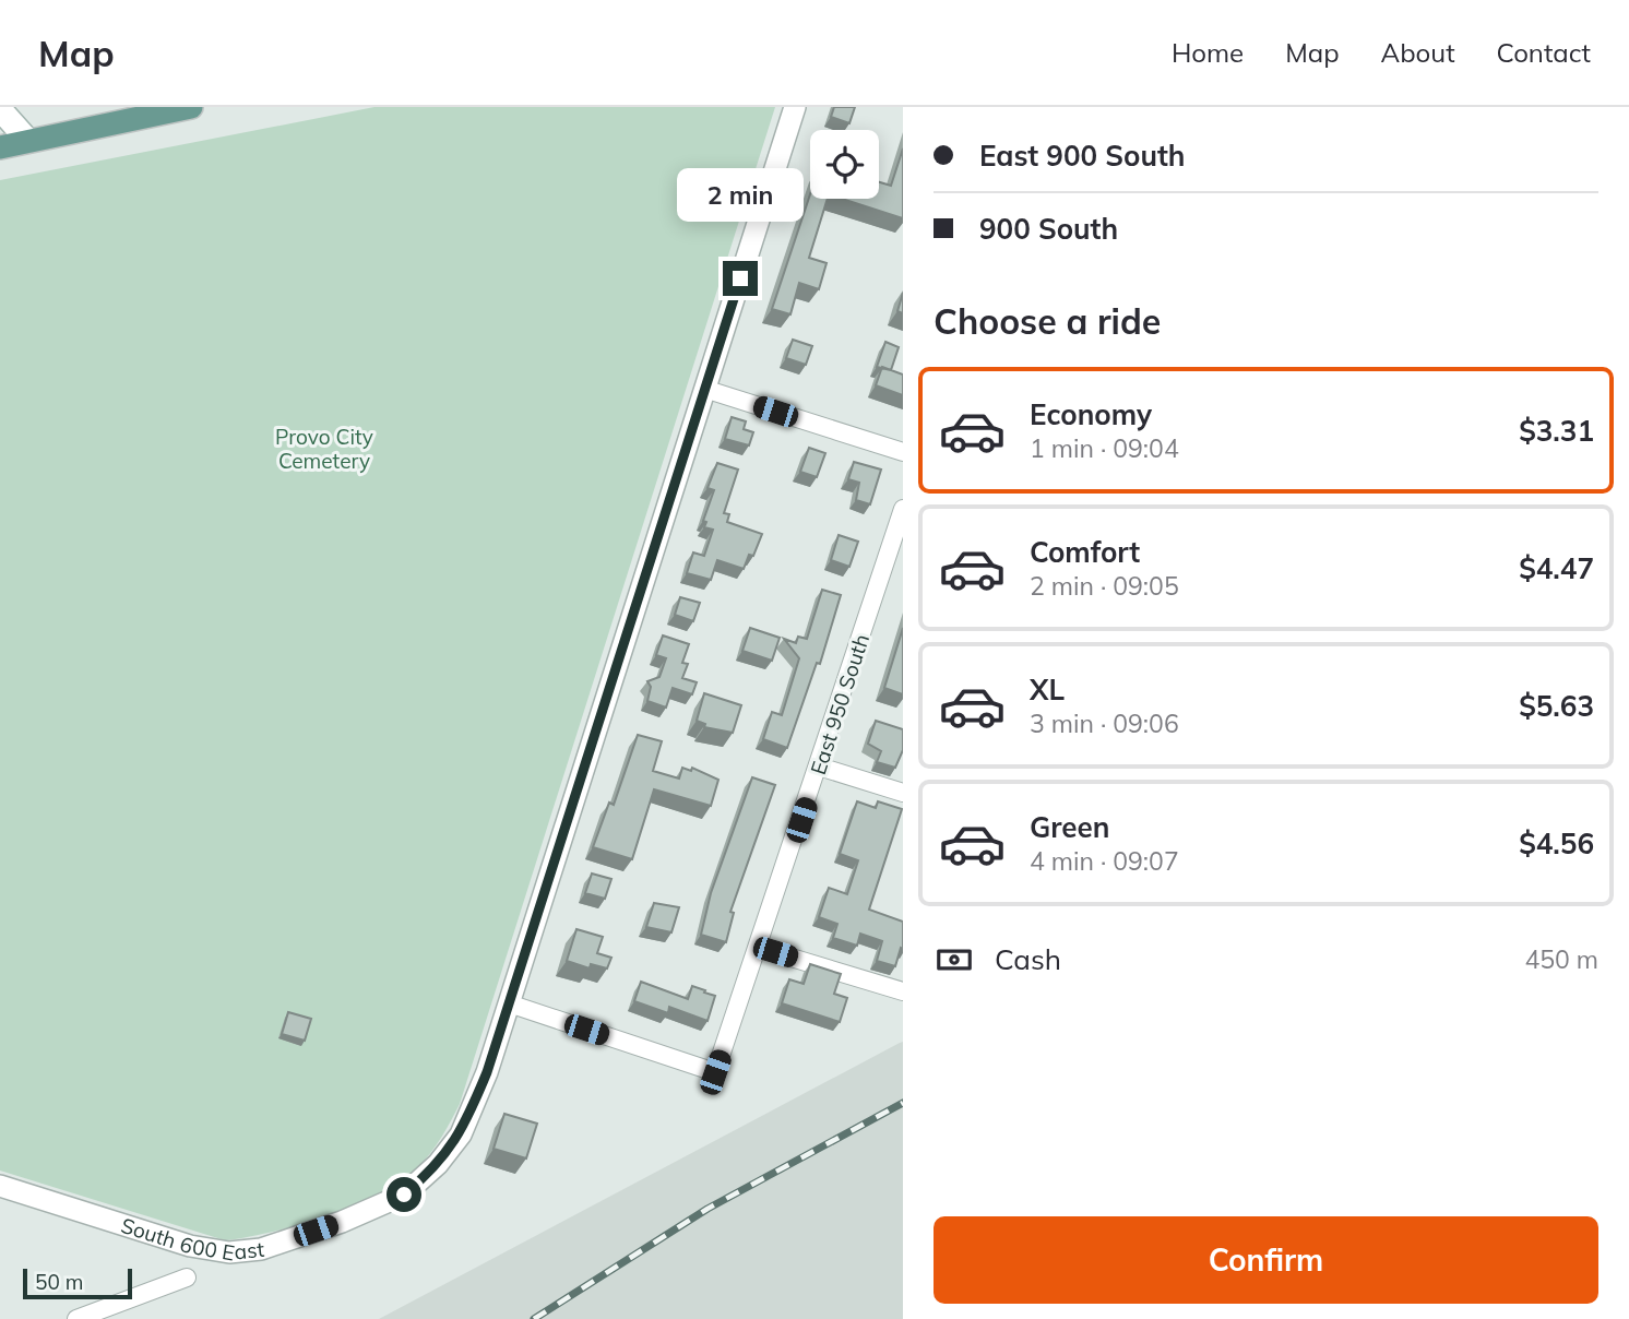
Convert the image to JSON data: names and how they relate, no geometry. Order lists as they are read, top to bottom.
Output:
{
  "streets": {
    "street": ["East 950 South", "South 600 East"]
  },
  "crossings": [
    ["East 950 South", "South 600 East"]
  ],
  "parks": ["Provo City Cemetery"],
  "scale_bar": "50 m",
  "page": {
    "header": "Map",
    "nav": [
      "Home",
      "Map",
      "About",
      "Contact"
    ],
    "banner": ["East 900 South", "900 South"],
    "bubble": "2 min",
    "heading": "Choose a ride",
    "list": [
      {
        "name": "Economy",
        "note": "1 min · 09:04",
        "value": "$3.31"
      },
      {
        "name": "Comfort",
        "note": "2 min · 09:05",
        "value": "$4.47"
      },
      {
        "name": "XL",
        "note": "3 min · 09:06",
        "value": "$5.63"
      },
      {
        "name": "Green",
        "note": "4 min · 09:07",
        "value": "$4.56"
      }
    ],
    "pay": ["Cash", "450 m"],
    "buttons": "Confirm",
    "scale": "50 m"
  }
}
